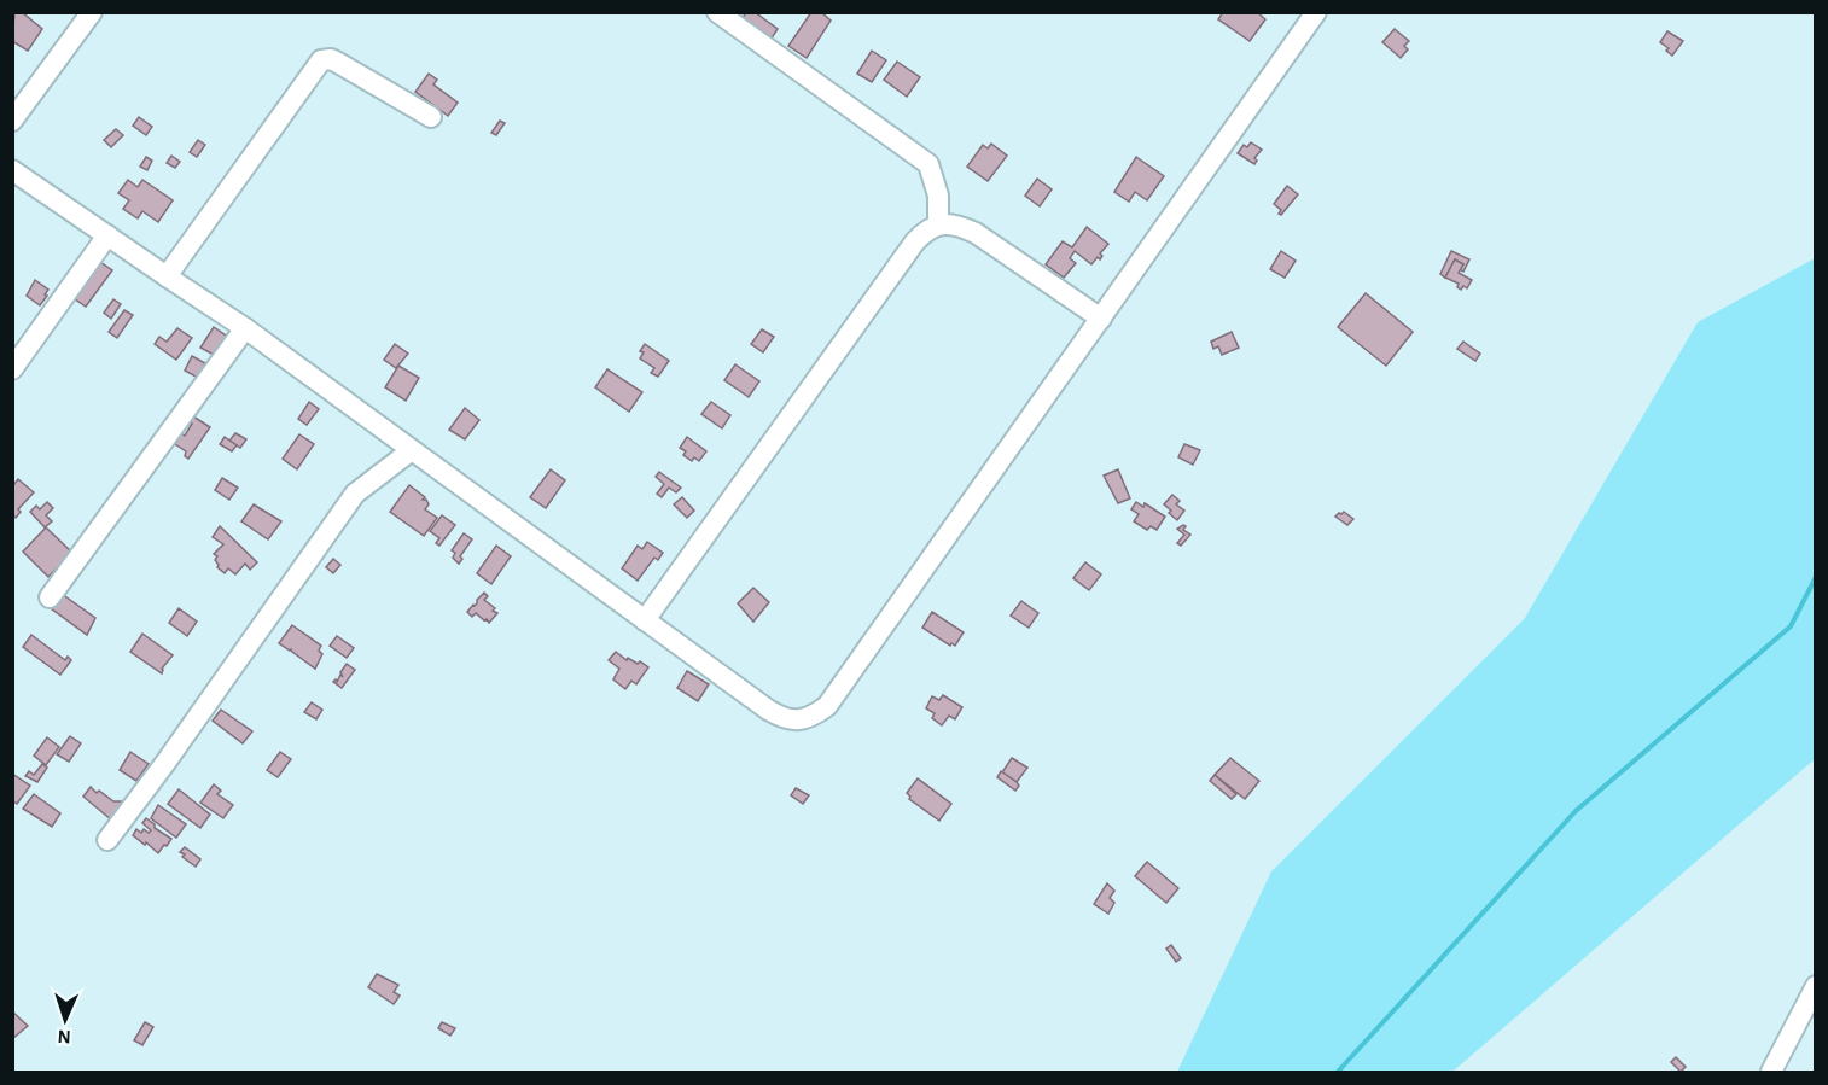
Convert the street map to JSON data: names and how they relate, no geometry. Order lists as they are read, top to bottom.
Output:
{
  "north": "bottom"
}
